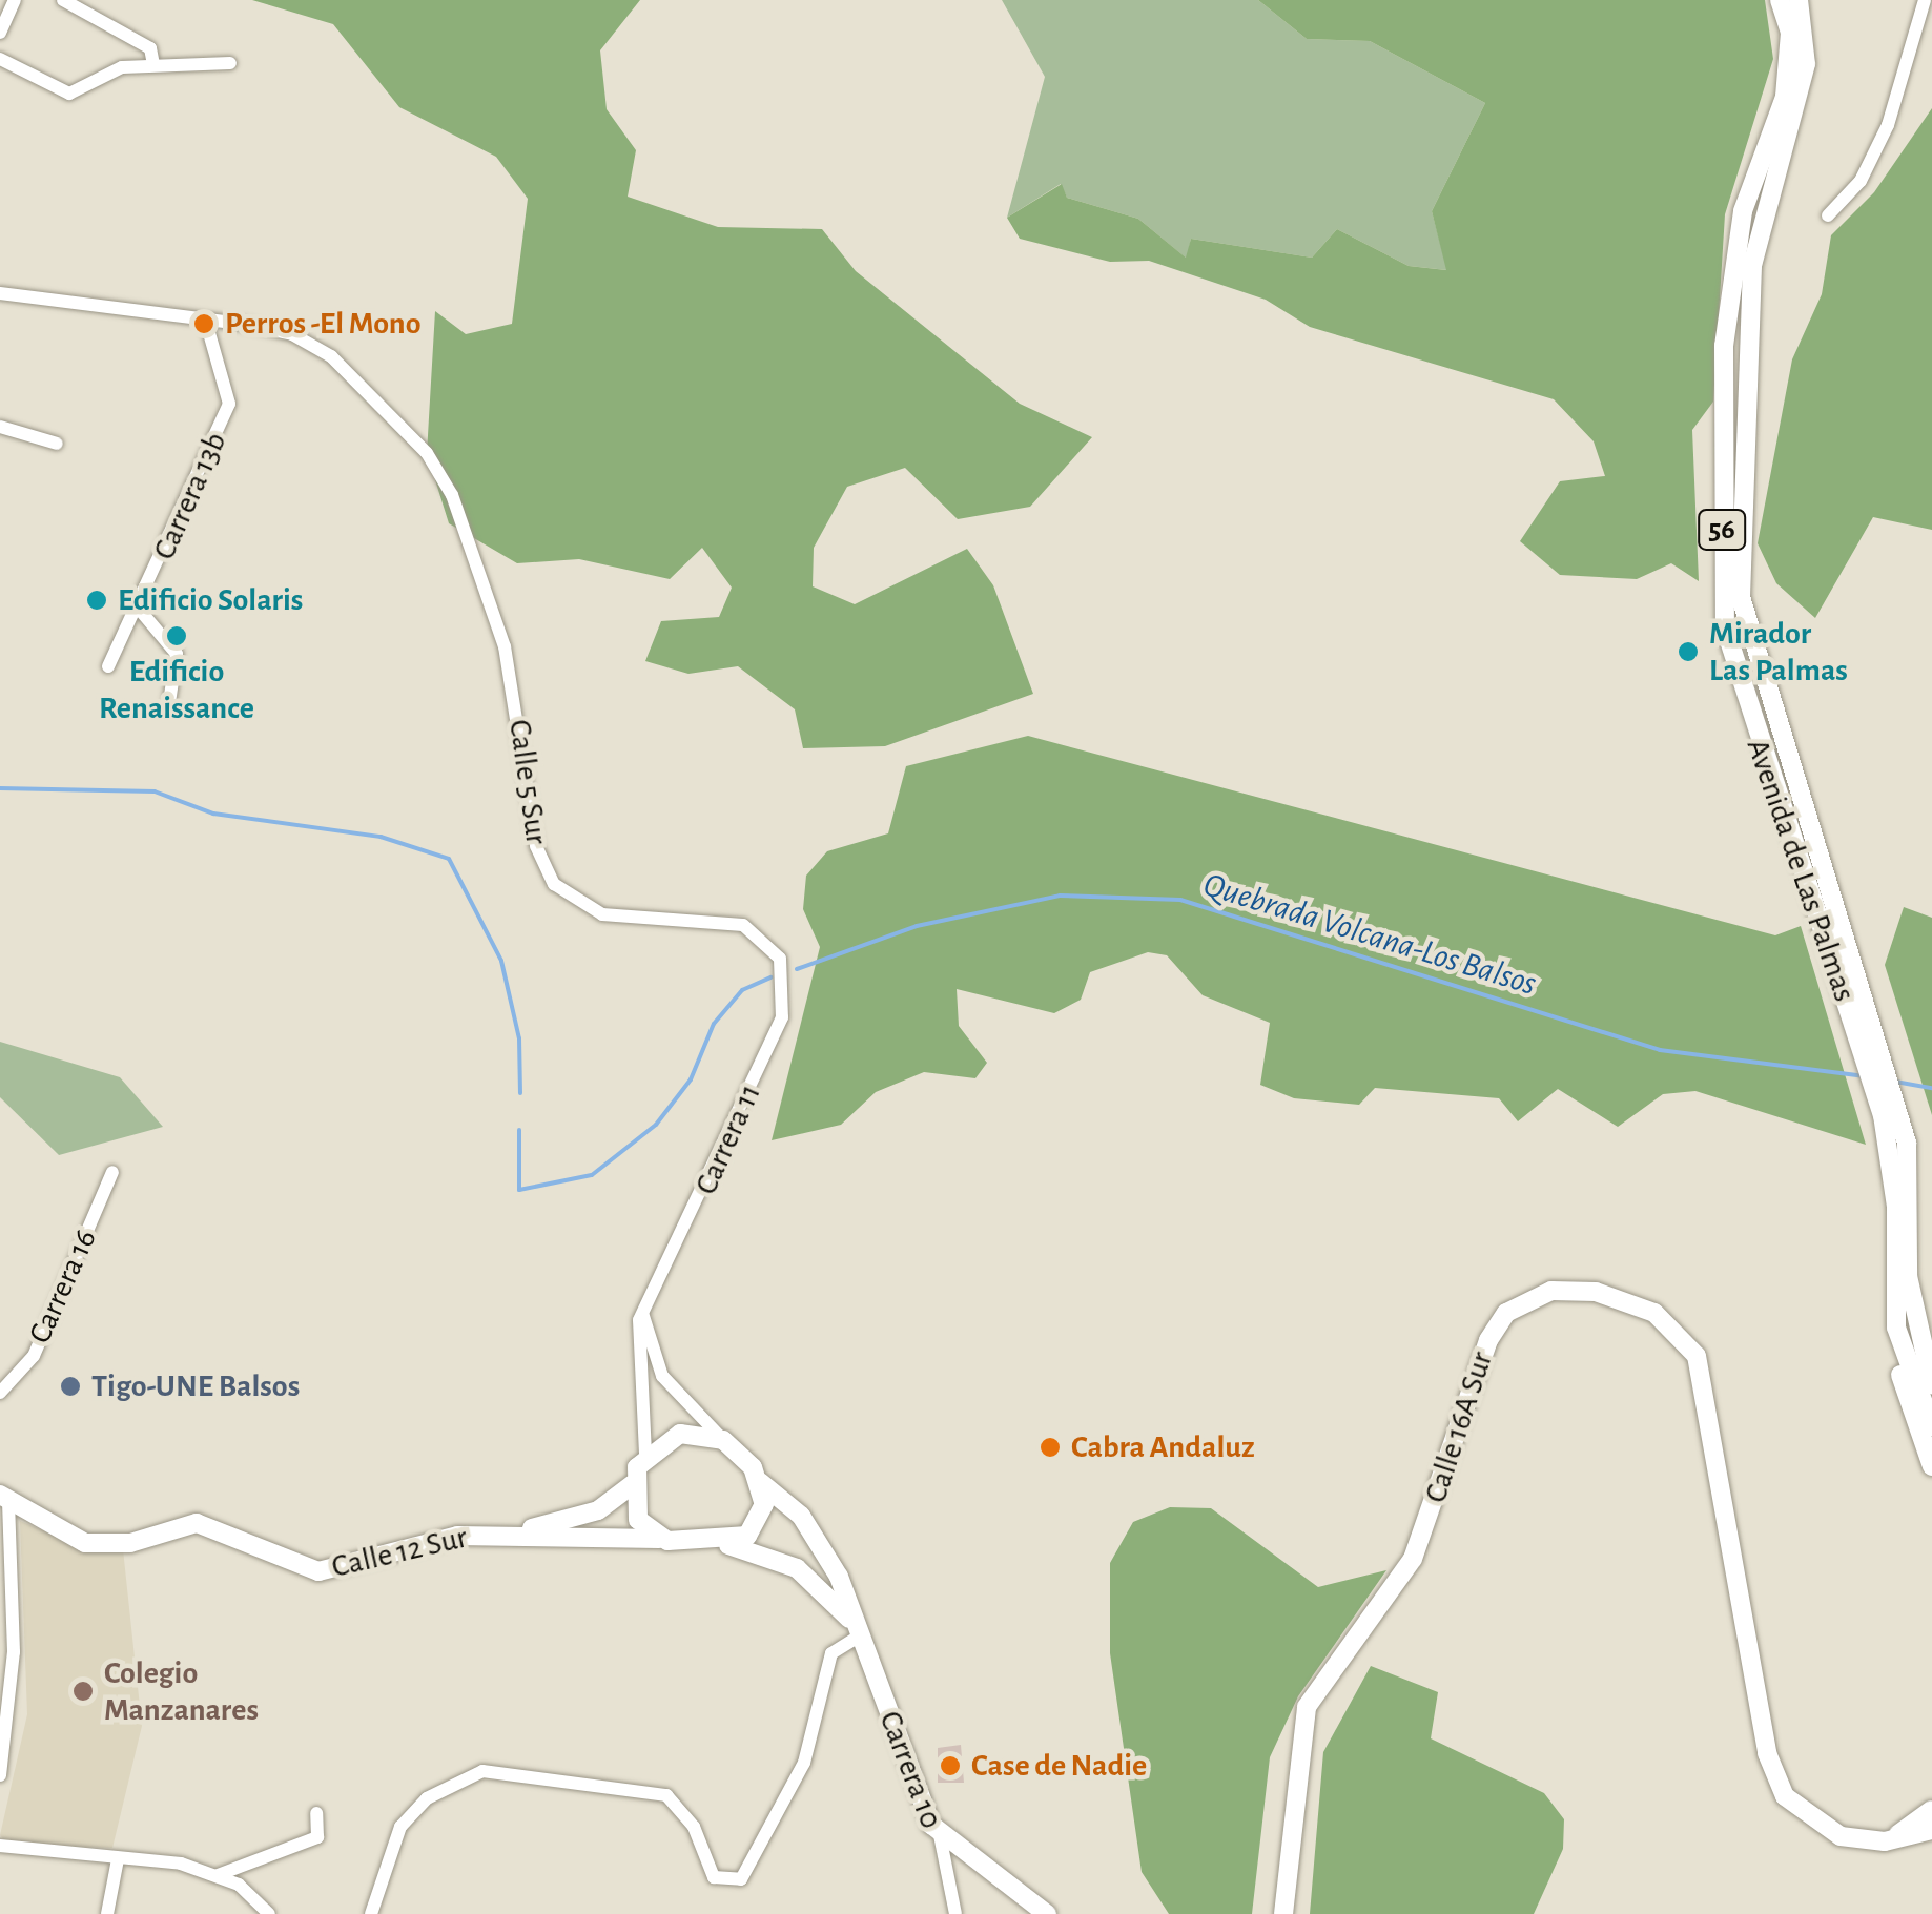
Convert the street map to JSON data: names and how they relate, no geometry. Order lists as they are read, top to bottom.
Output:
{
  "streets": {
    "main road": [
      "56",
      "Avenida de Las Palmas",
      "Calle 16A Sur",
      "Calle 12 Sur",
      "Carrera 10"
    ],
    "street": [
      "Carrera 13b",
      "Calle 5 Sur",
      "Carrera 11",
      "Carrera 16"
    ]
  },
  "crossings": [
    ["Carrera 13b", "Calle 5 Sur"],
    ["Calle 5 Sur", "Carrera 11"],
    ["Carrera 11", "Calle 12 Sur"],
    ["Carrera 11", "Carrera 10"],
    ["Calle 12 Sur", "Carrera 10"]
  ],
  "water": ["Quebrada Volcana-Los Balsos"],
  "places": [
    "Perros -El Mono",
    "Edificio Solaris",
    "Edificio Renaissance",
    "Mirador Las Palmas",
    "Tigo-UNE Balsos",
    "Cabra Andaluz",
    "Colegio Manzanares",
    "Case de Nadie"
  ]
}
